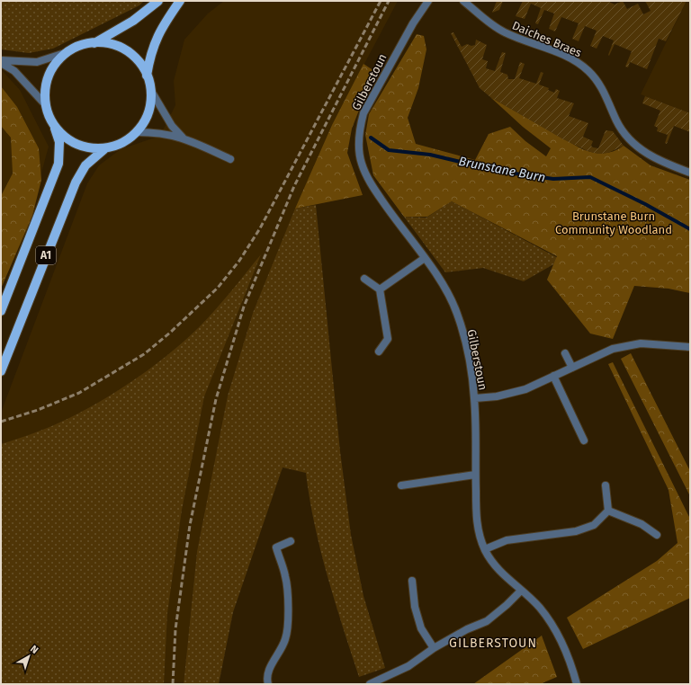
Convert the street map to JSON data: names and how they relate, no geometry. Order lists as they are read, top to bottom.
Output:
{
  "streets": {
    "main road": ["A1"],
    "street": ["Daiches Braes", "Gilberstoun"]
  },
  "districts": ["GILBERSTOUN"],
  "water": ["Brunstane Burn"],
  "parks": ["Brunstane Burn Community Woodland"],
  "north": "top right"
}
